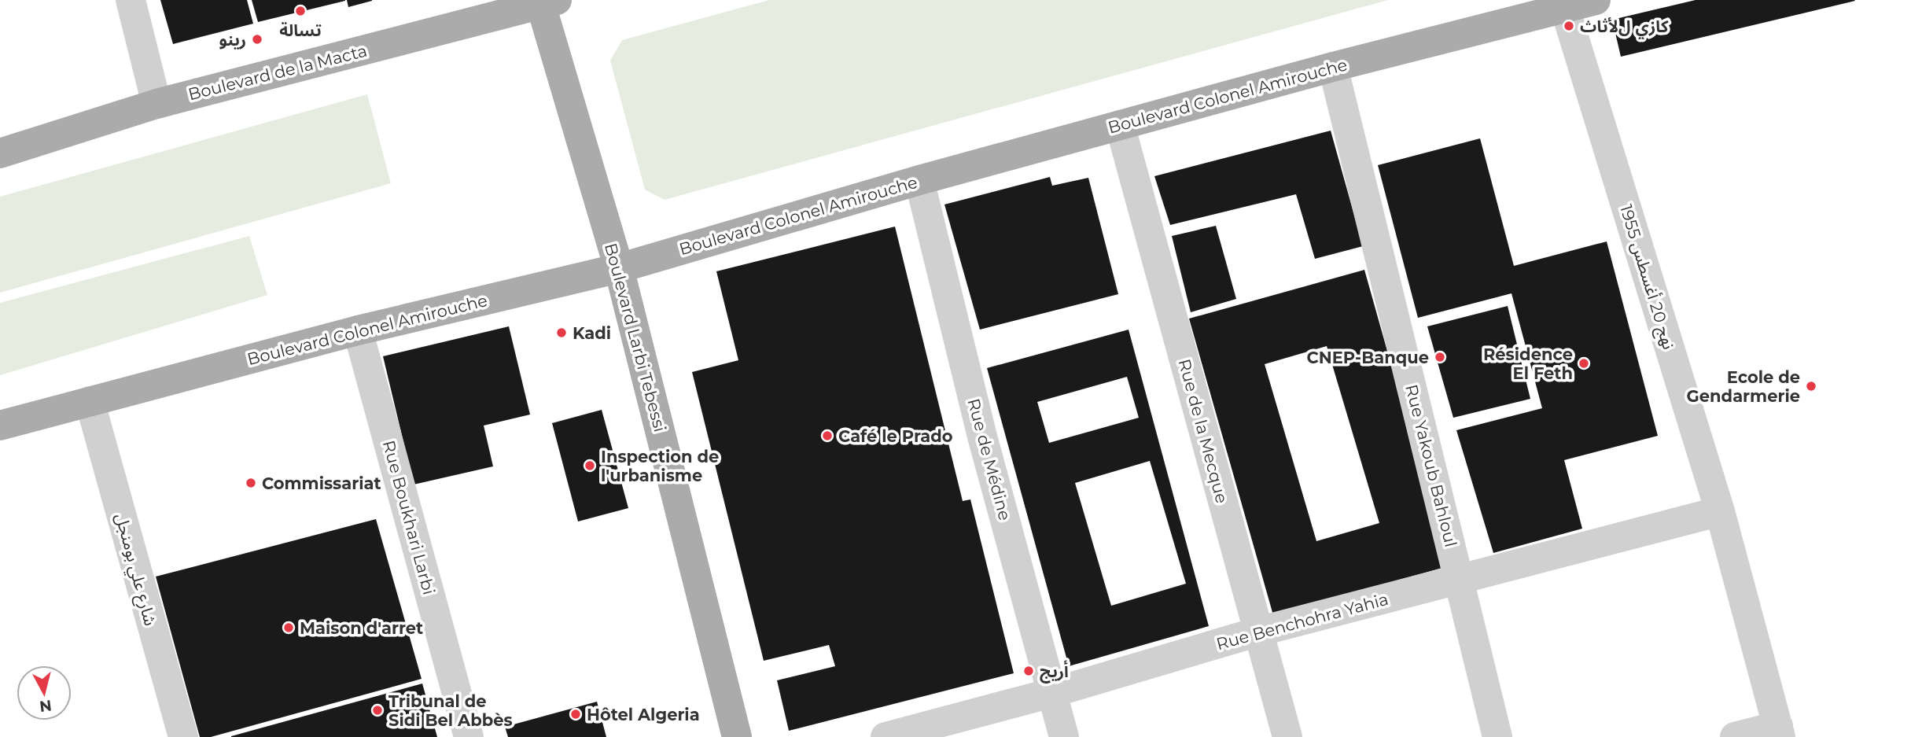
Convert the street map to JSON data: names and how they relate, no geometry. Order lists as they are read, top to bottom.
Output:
{
  "streets": {
    "main road": ["Boulevard de la Macta", "Boulevard Colonel Amirouche", "Boulevard Larbi Tebessi"],
    "street": [
      "نهج 20 أغسطس 1955",
      "Rue de la Mecque",
      "Rue de Médine",
      "Rue Yakoub Bahloul",
      "Rue Boukhari Larbi",
      "شارع علي بومنجل",
      "Rue Benchohra Yahia"
    ]
  },
  "crossings": [
    ["Boulevard de la Macta", "Boulevard Larbi Tebessi"],
    ["Boulevard Colonel Amirouche", "نهج 20 أغسطس 1955"],
    ["Boulevard Colonel Amirouche", "Boulevard Larbi Tebessi"],
    ["Boulevard Colonel Amirouche", "Rue de la Mecque"],
    ["Boulevard Colonel Amirouche", "Rue de Médine"],
    ["Boulevard Colonel Amirouche", "Rue Yakoub Bahloul"],
    ["Boulevard Colonel Amirouche", "Rue Boukhari Larbi"],
    ["Boulevard Colonel Amirouche", "شارع علي بومنجل"],
    ["نهج 20 أغسطس 1955", "Rue Benchohra Yahia"],
    ["Rue de la Mecque", "Rue Benchohra Yahia"],
    ["Rue de Médine", "Rue Benchohra Yahia"],
    ["Rue Yakoub Bahloul", "Rue Benchohra Yahia"]
  ],
  "places": [
    "تسالة",
    "كازي لﻷثاث",
    "رينو",
    "Kadi",
    "CNEP-Banque",
    "Résidence El Feth",
    "Ecole de Gendarmerie",
    "Café le Prado",
    "Inspection de l'urbanisme",
    "Commissariat",
    "Maison d'arret",
    "أريج",
    "Tribunal de Sidi Bel Abbès",
    "Hôtel Algeria"
  ],
  "north": "bottom"
}
